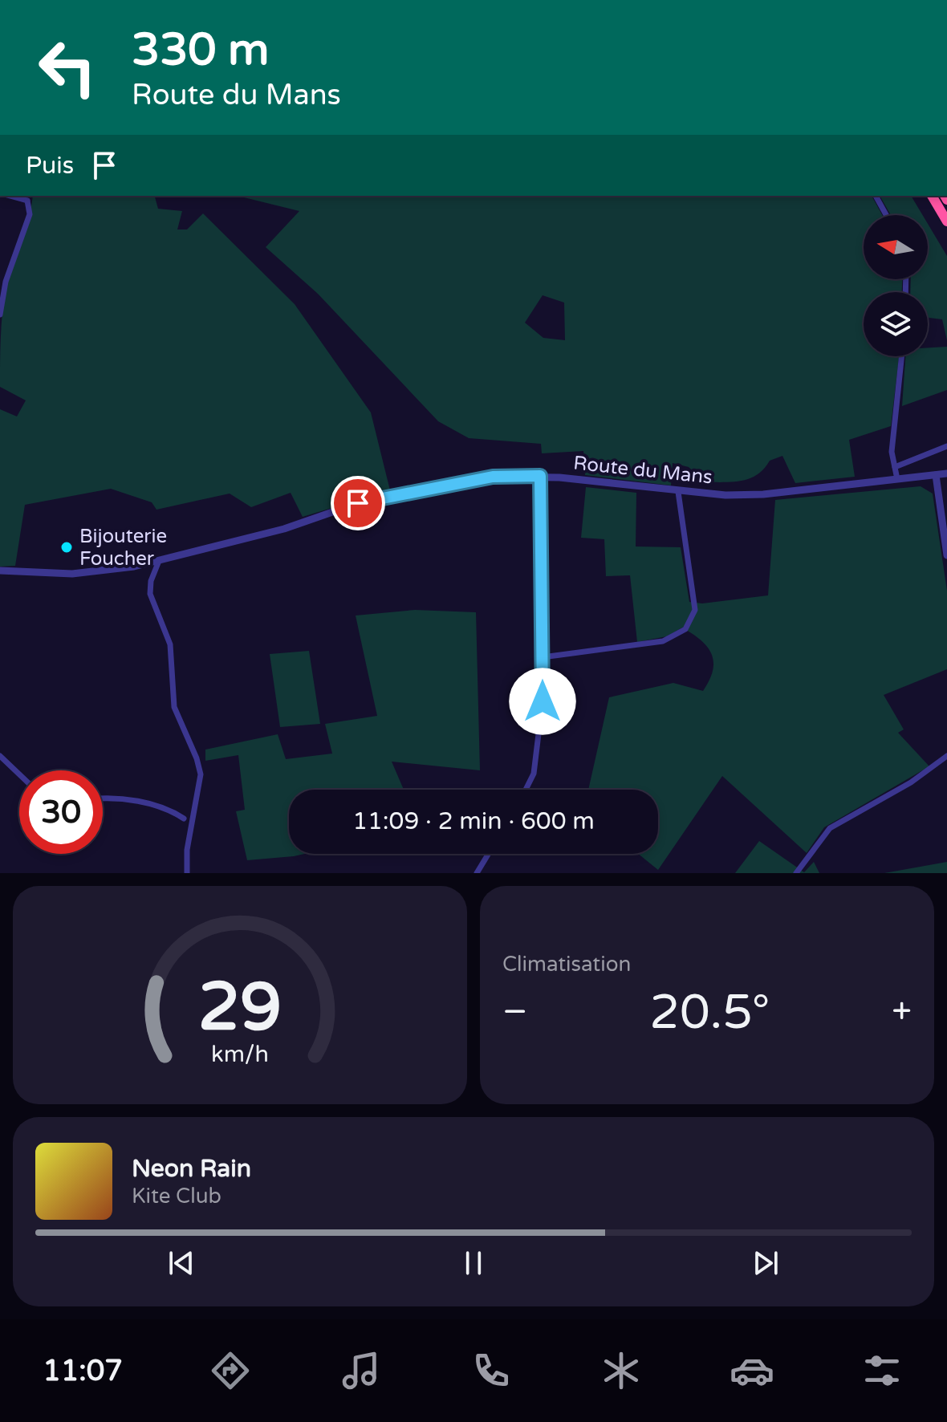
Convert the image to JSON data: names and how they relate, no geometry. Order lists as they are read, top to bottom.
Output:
{
  "streets": {
    "street": ["Route du Mans"]
  },
  "places": ["Bijouterie Foucher"],
  "north": "left",
  "page": {
    "turn": ["330 m", "Route du Mans"],
    "then": "Puis",
    "limit": "30",
    "trip": "11:09 · 2 min · 600 m",
    "tile": "Climatisation",
    "heat": ["−", "20.5°", "+"],
    "song": ["Neon Rain", "Kite Club"],
    "tabs": "11:07",
    "gauge": ["29", "km/h"]
  }
}
